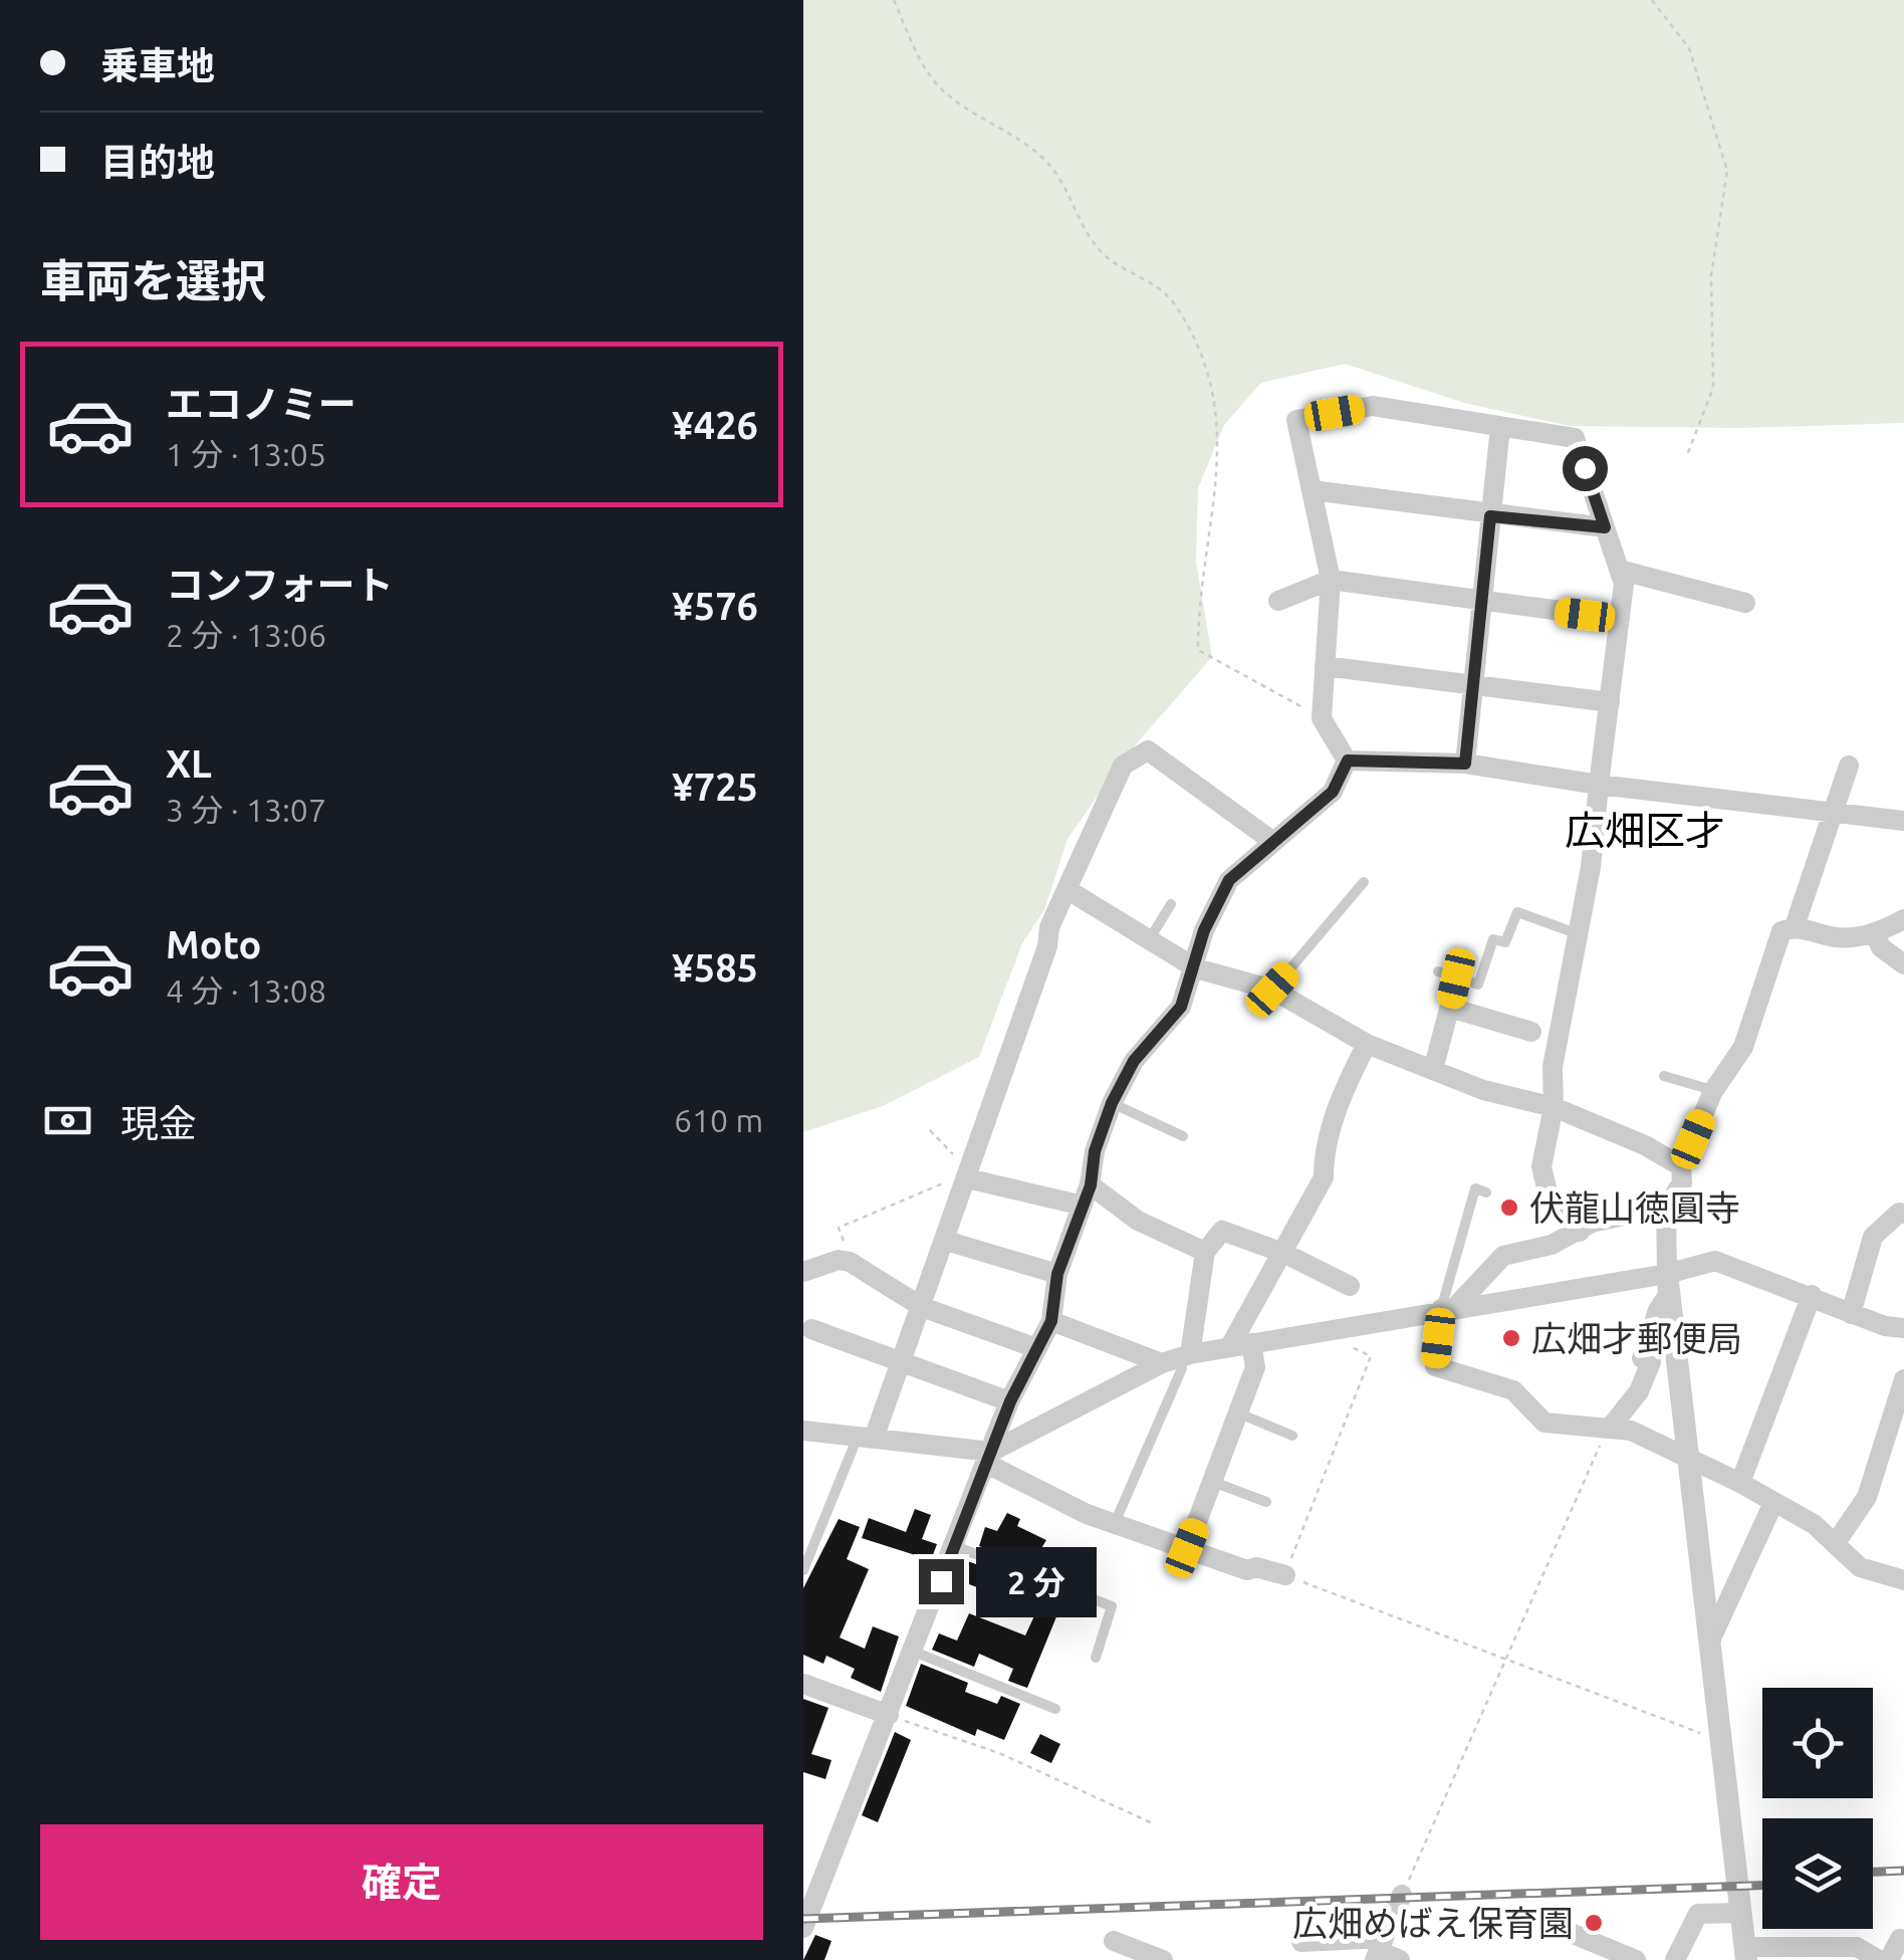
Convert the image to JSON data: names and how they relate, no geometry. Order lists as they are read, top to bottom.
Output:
{
  "districts": ["広畑区才"],
  "places": ["伏龍山徳圓寺", "広畑才郵便局", "広畑めばえ保育園"],
  "page": {
    "banner": ["乗車地", "目的地"],
    "heading": "車両を選択",
    "list": [
      {
        "name": "エコノミー",
        "note": "1 分 · 13:05",
        "value": "¥426"
      },
      {
        "name": "コンフォート",
        "note": "2 分 · 13:06",
        "value": "¥576"
      },
      {
        "name": "XL",
        "note": "3 分 · 13:07",
        "value": "¥725"
      },
      {
        "name": "Moto",
        "note": "4 分 · 13:08",
        "value": "¥585"
      }
    ],
    "pay": ["現金", "610 m"],
    "bubble": "2 分",
    "buttons": "確定"
  }
}
